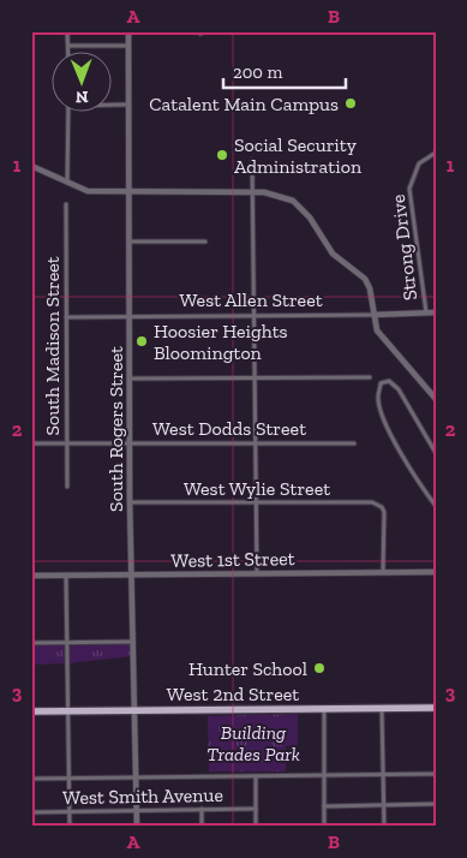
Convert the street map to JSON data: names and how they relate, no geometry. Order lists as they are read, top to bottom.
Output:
{
  "streets": {
    "main road": ["West 2nd Street"],
    "street": [
      "Strong Drive",
      "West Allen Street",
      "South Madison Street",
      "West Dodds Street",
      "South Rogers Street",
      "West Wylie Street",
      "West 1st Street",
      "West Smith Avenue"
    ]
  },
  "crossings": [
    ["Strong Drive", "West Allen Street"],
    ["West Allen Street", "South Madison Street"],
    ["West Allen Street", "South Rogers Street"],
    ["South Madison Street", "West Dodds Street"],
    ["West Dodds Street", "South Rogers Street"],
    ["South Rogers Street", "West Wylie Street"],
    ["South Rogers Street", "West 1st Street"],
    ["South Rogers Street", "West 2nd Street"],
    ["South Rogers Street", "West Smith Avenue"],
    ["West Wylie Street", "West 1st Street"]
  ],
  "parks": ["Building Trades Park"],
  "places": [
    "Catalent Main Campus",
    "Social Security Administration",
    "Hoosier Heights Bloomington",
    "Hunter School"
  ],
  "scale_bar": "200 m",
  "north": "bottom",
  "grid": {
    "columns": ["A", "B"],
    "rows": ["1", "2", "3"]
  }
}
